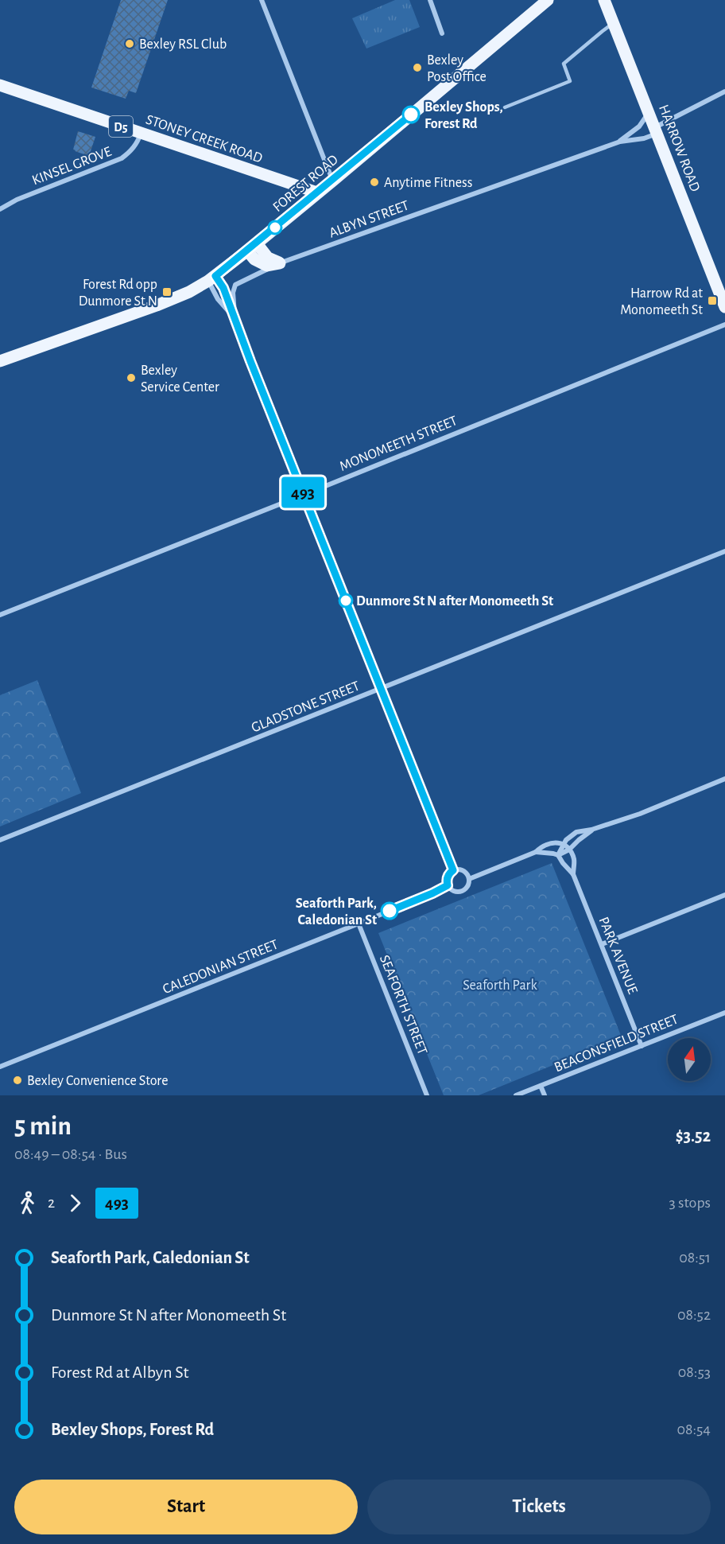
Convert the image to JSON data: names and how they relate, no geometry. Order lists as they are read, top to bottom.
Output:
{
  "streets": {
    "main road": [
      "D5",
      "STONEY CREEK ROAD",
      "HARROW ROAD",
      "FOREST ROAD"
    ],
    "street": [
      "KINSEL GROVE",
      "ALBYN STREET",
      "MONOMEETH STREET",
      "GLADSTONE STREET",
      "PARK AVENUE",
      "CALEDONIAN STREET",
      "SEAFORTH STREET",
      "BEACONSFIELD STREET"
    ]
  },
  "crossings": [
    ["STONEY CREEK ROAD", "KINSEL GROVE"],
    ["STONEY CREEK ROAD", "FOREST ROAD"],
    ["HARROW ROAD", "ALBYN STREET"],
    ["PARK AVENUE", "BEACONSFIELD STREET"],
    ["CALEDONIAN STREET", "SEAFORTH STREET"]
  ],
  "parks": ["Seaforth Park"],
  "places": {
    "other": [
      "Bexley RSL Club",
      "Bexley Post Office",
      "Bexley Shops, Forest Rd",
      "Anytime Fitness",
      "Bexley Service Center",
      "Dunmore St N after Monomeeth St",
      "Seaforth Park, Caledonian St",
      "Bexley Convenience Store"
    ],
    "transit": ["Forest Rd opp Dunmore St N", "Harrow Rd at Monomeeth St"]
  },
  "lines": ["bus line 493"],
  "north": "top",
  "page": {
    "on_map": "493",
    "heading": ["5 min", "08:49 – 08:54 · Bus", "$3.52"],
    "legs": ["2", "493", "3 stops"],
    "list": [
      {
        "name": "Seaforth Park, Caledonian St",
        "value": "08:51"
      },
      {
        "name": "Dunmore St N after Monomeeth St",
        "value": "08:52"
      },
      {
        "name": "Forest Rd at Albyn St",
        "value": "08:53"
      },
      {
        "name": "Bexley Shops, Forest Rd",
        "value": "08:54"
      }
    ],
    "buttons": ["Start", "Tickets"]
  }
}
